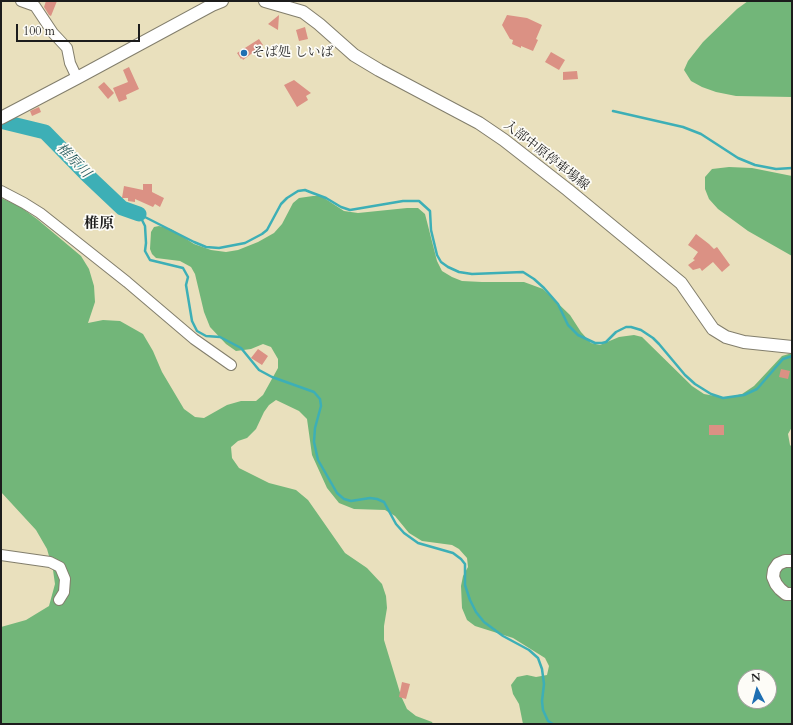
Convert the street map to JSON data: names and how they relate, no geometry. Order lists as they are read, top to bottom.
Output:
{
  "streets": {
    "main road": ["入部中原停車場線"]
  },
  "districts": ["椎原"],
  "water": ["椎原川"],
  "places": ["そば処 しいば"],
  "scale_bar": "100 m",
  "north": "top"
}
